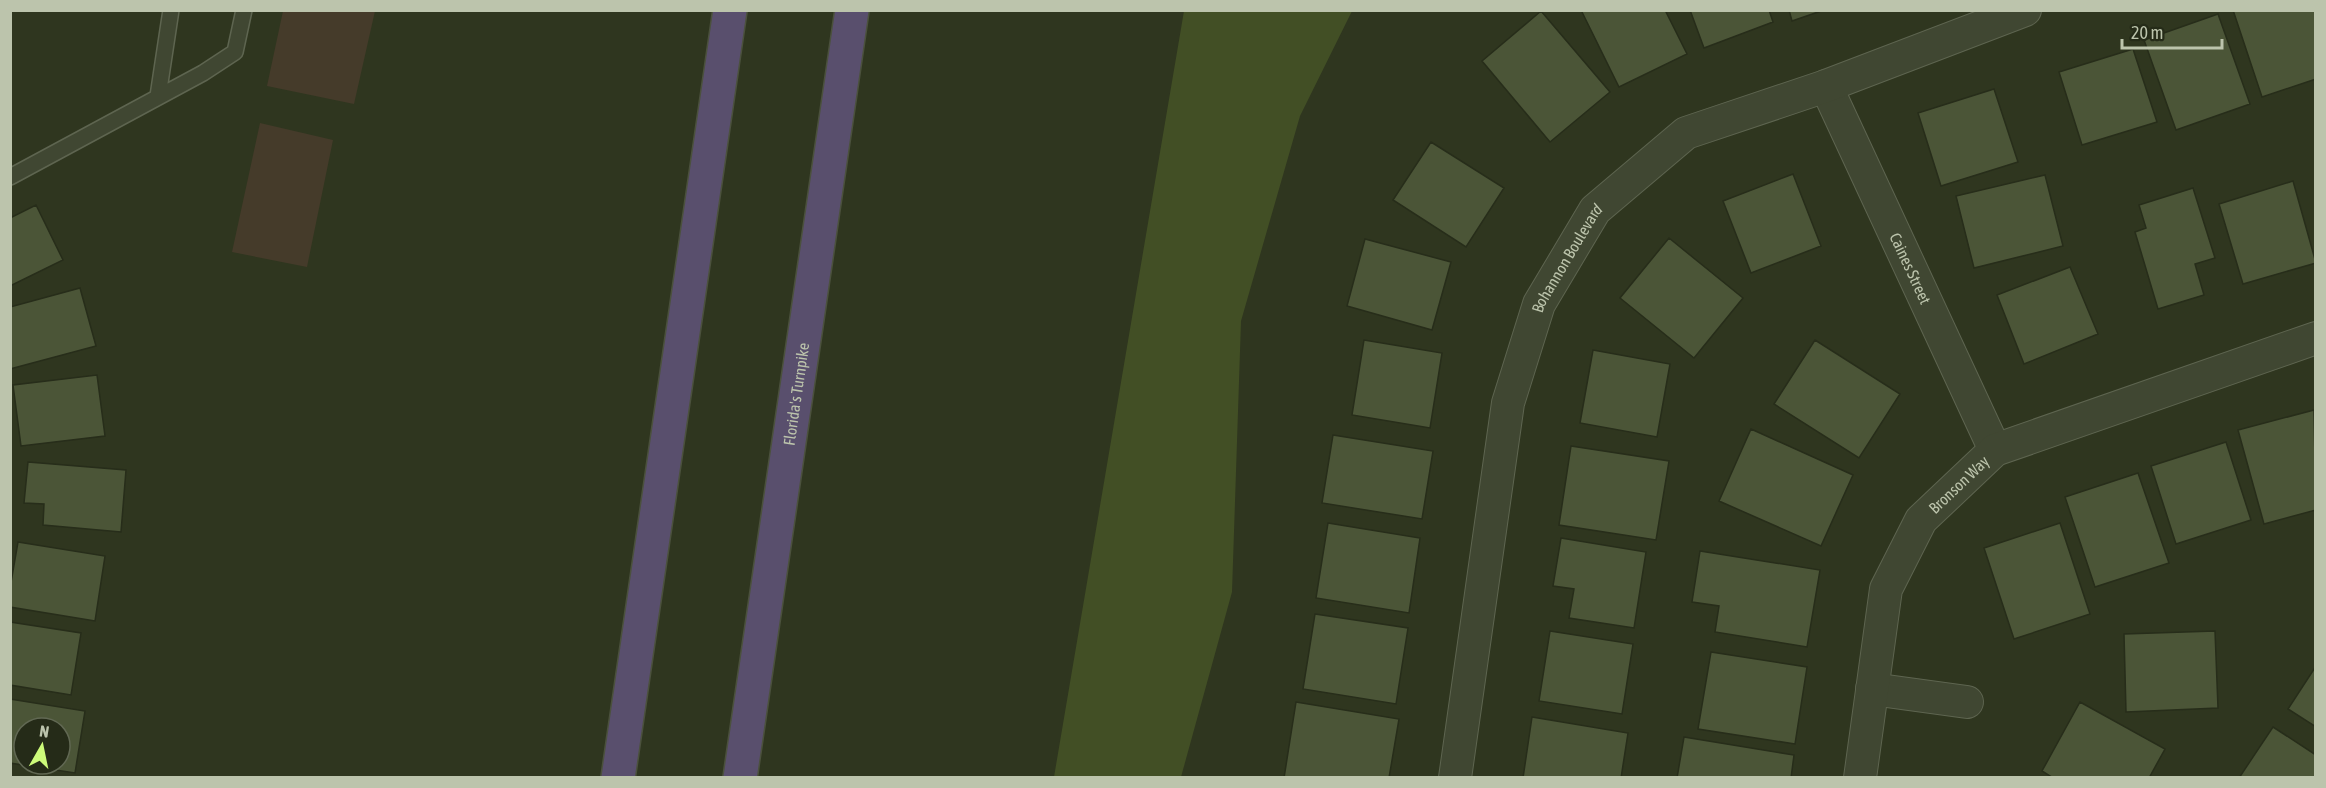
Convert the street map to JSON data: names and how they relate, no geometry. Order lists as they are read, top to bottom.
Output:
{
  "streets": {
    "highway": ["Florida's Turnpike"],
    "street": ["Bohannon Boulevard", "Caines Street", "Bronson Way"]
  },
  "crossings": [
    ["Bohannon Boulevard", "Caines Street"],
    ["Caines Street", "Bronson Way"]
  ],
  "scale_bar": "20 m",
  "north": "top"
}
